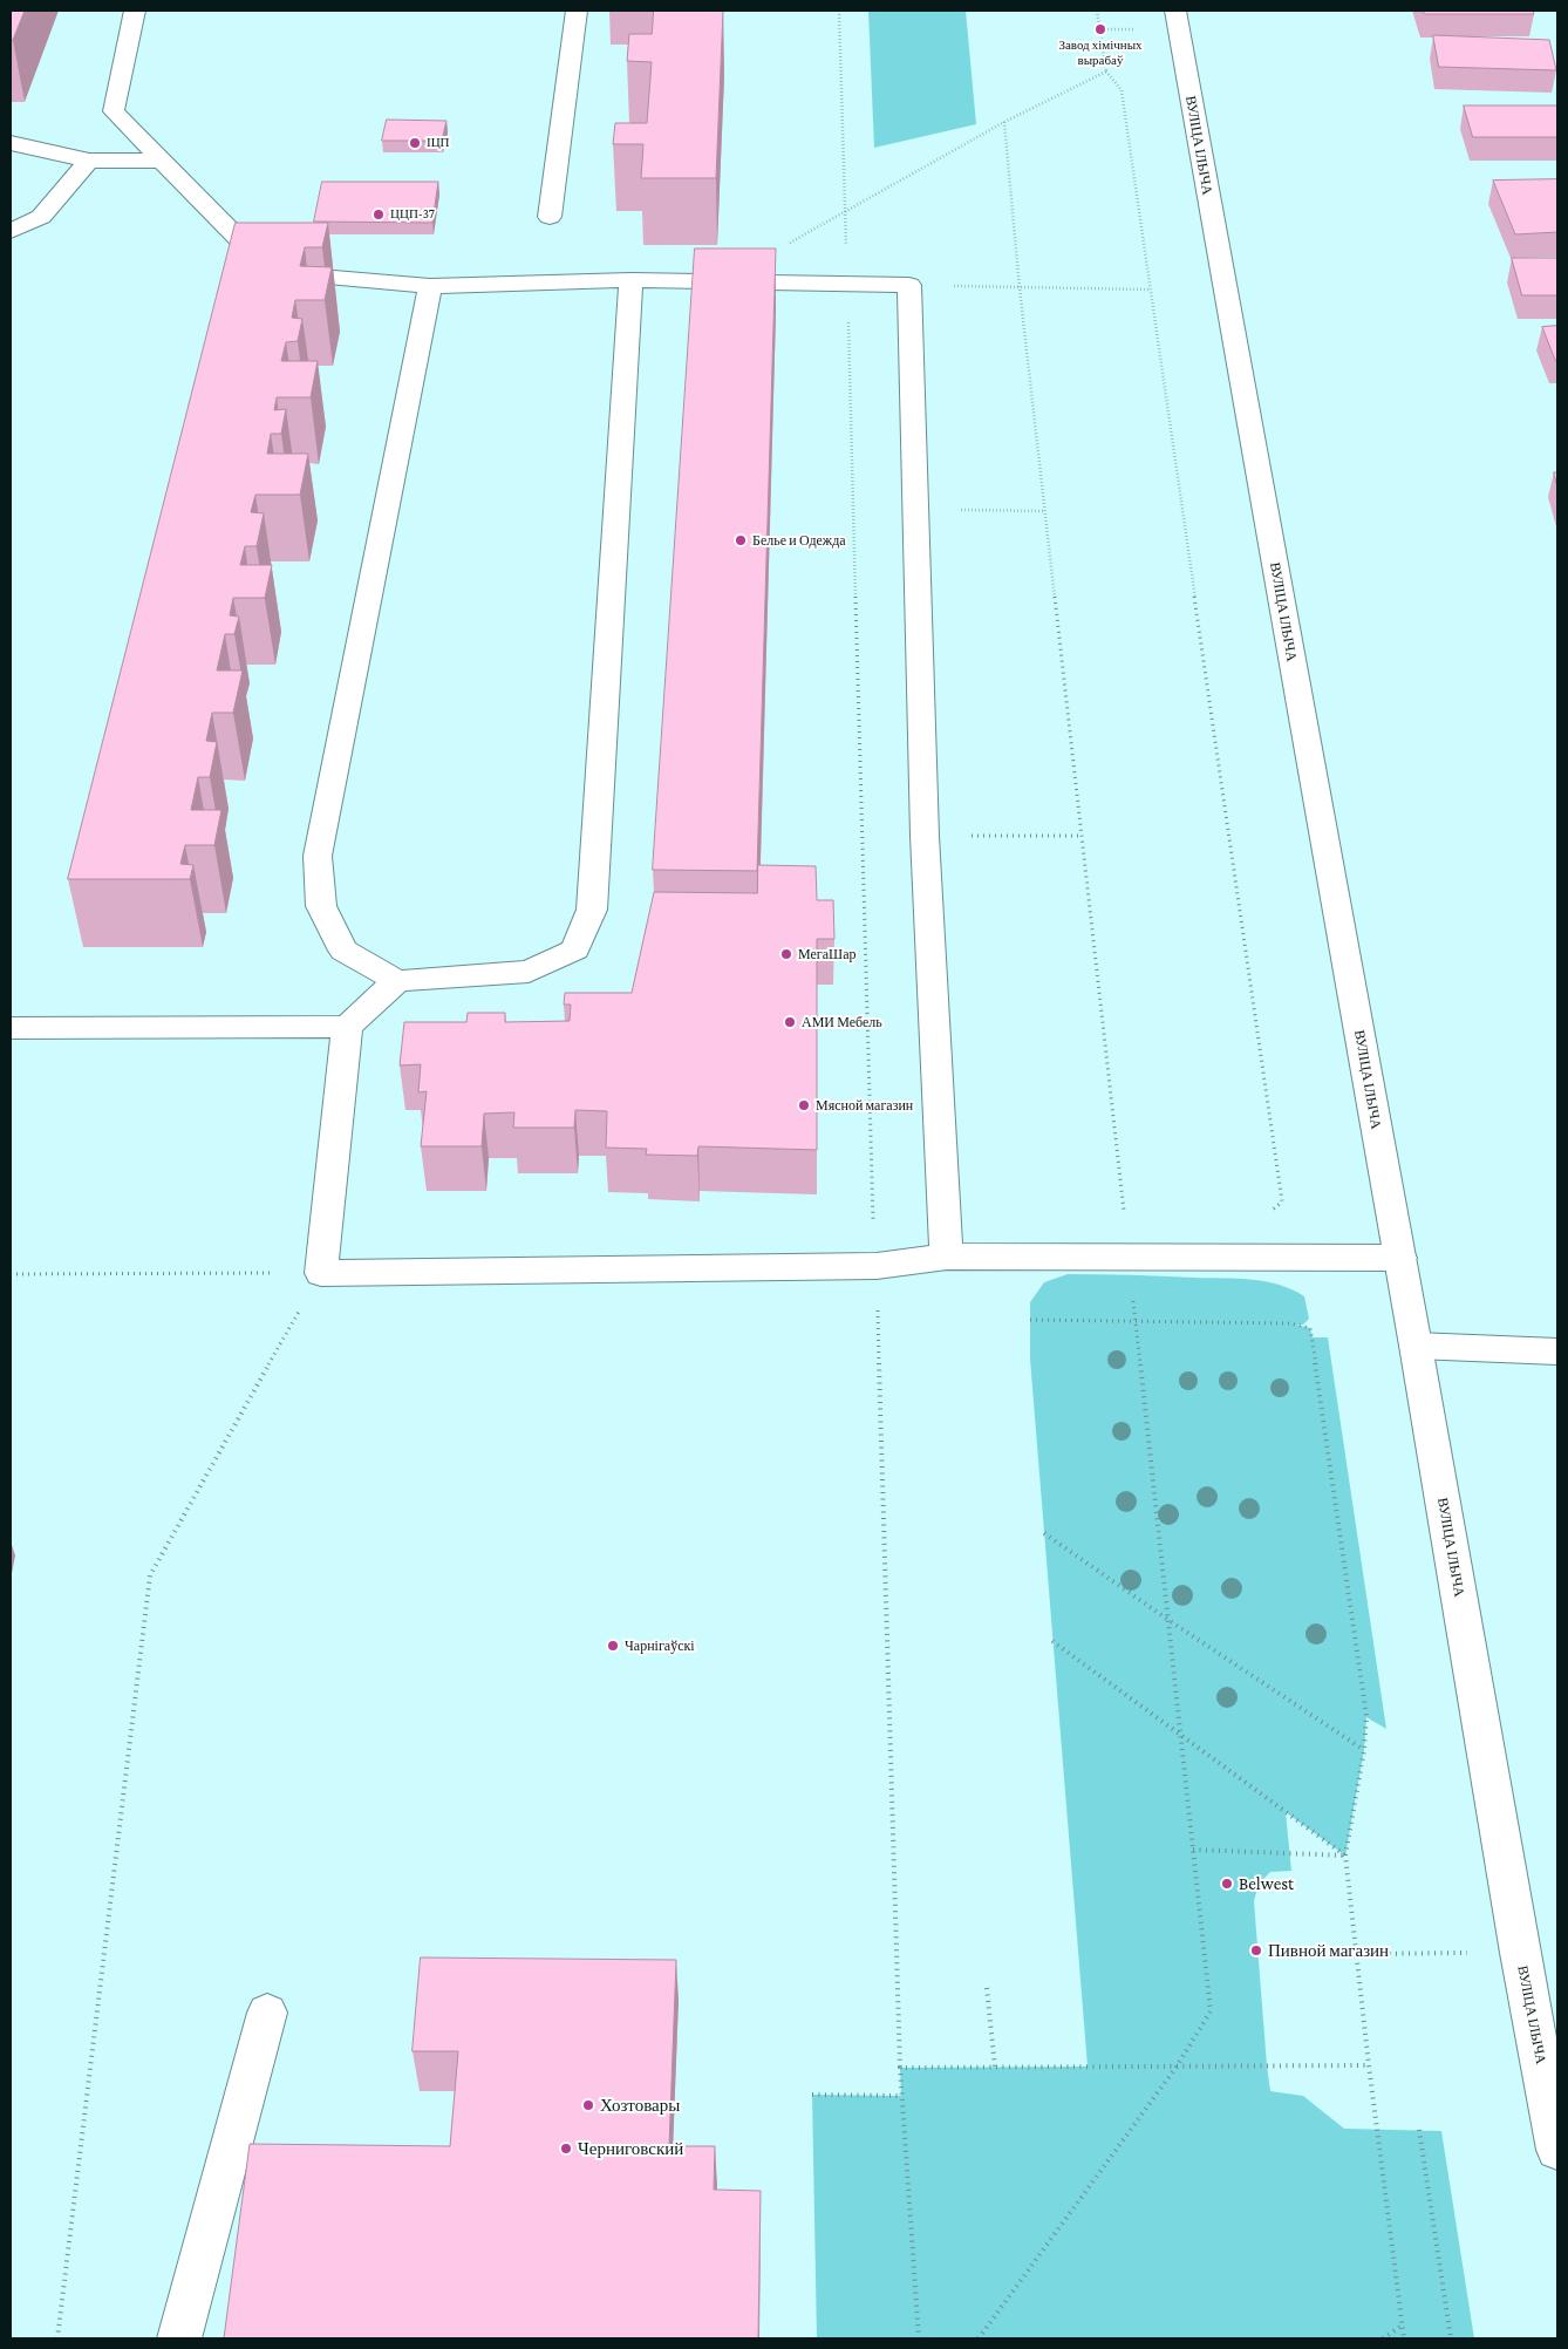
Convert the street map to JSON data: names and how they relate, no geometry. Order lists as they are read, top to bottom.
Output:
{
  "streets": {
    "main road": ["ВУЛІЦА ІЛЬІЧА"]
  },
  "places": [
    "Завод хімічных вырабаў",
    "ІЦП",
    "ЦЦП-37",
    "Белье и Одежда",
    "МегаШар",
    "АМИ Мебель",
    "Мясной магазин",
    "Чарнігаўскі",
    "Belwest",
    "Пивной магазин",
    "Хозтовары",
    "Черниговский"
  ]
}
